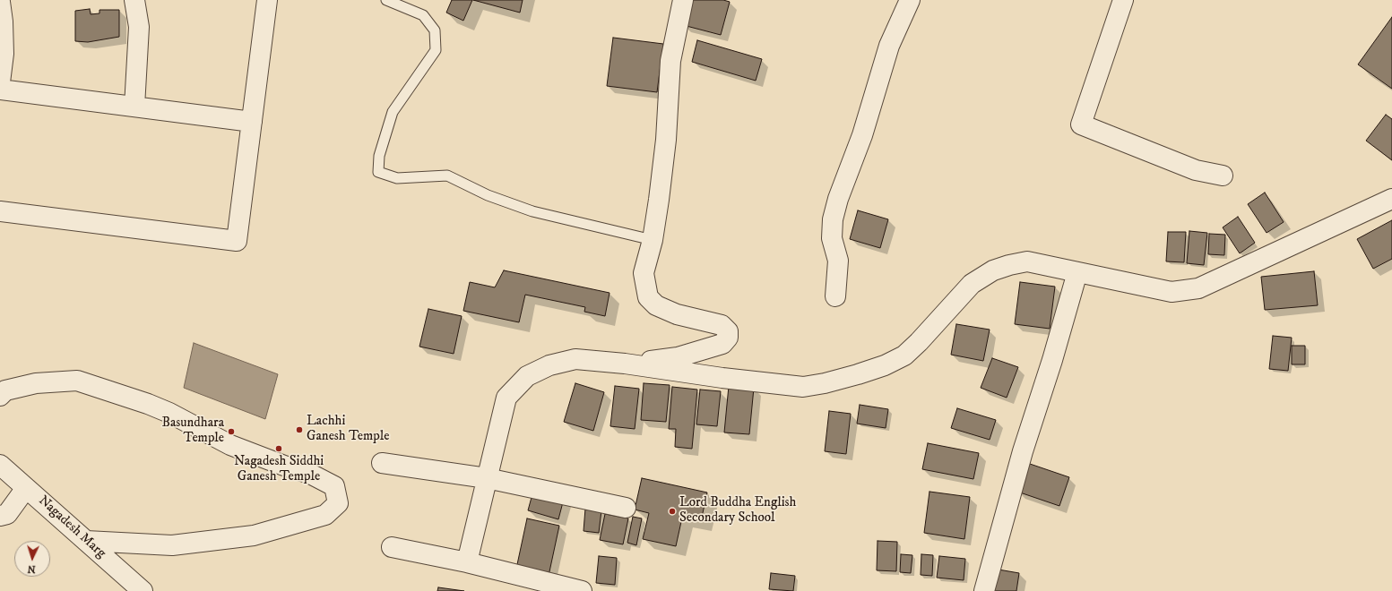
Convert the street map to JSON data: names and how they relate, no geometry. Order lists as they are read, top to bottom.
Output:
{
  "streets": {
    "street": ["Nagadesh Marg"]
  },
  "places": [
    "Lachhi Ganesh Temple",
    "Basundhara Temple",
    "Nagadesh Siddhi Ganesh Temple",
    "Lord Buddha English Secondary School"
  ],
  "north": "bottom"
}
